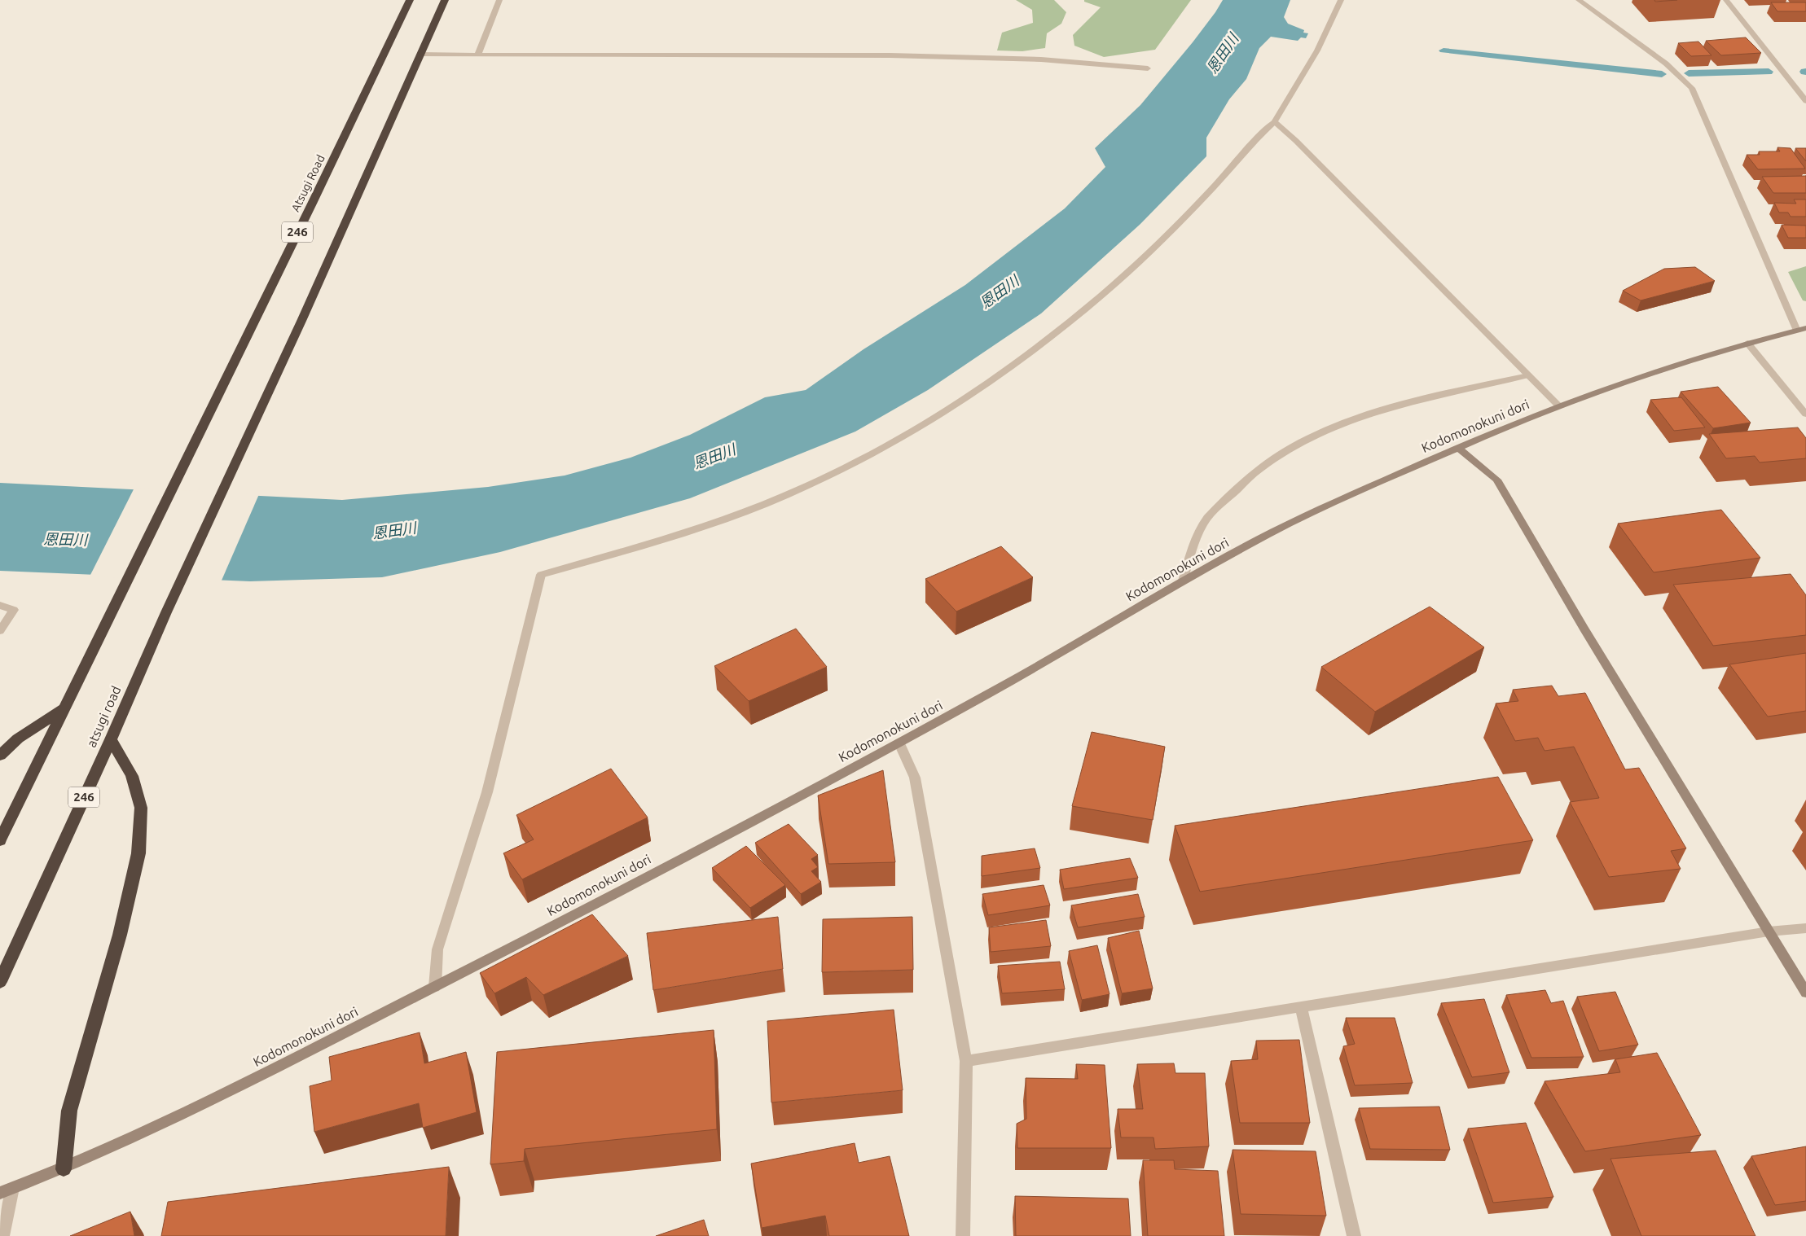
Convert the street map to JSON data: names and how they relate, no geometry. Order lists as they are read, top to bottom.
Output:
{
  "streets": {
    "highway": ["Atsugi Road", "246", "atsugi road"],
    "main road": ["Kodomonokuni dori"]
  },
  "crossings": [
    ["Atsugi Road", "246"],
    ["246", "atsugi road"]
  ],
  "water": ["恩田川"]
}
